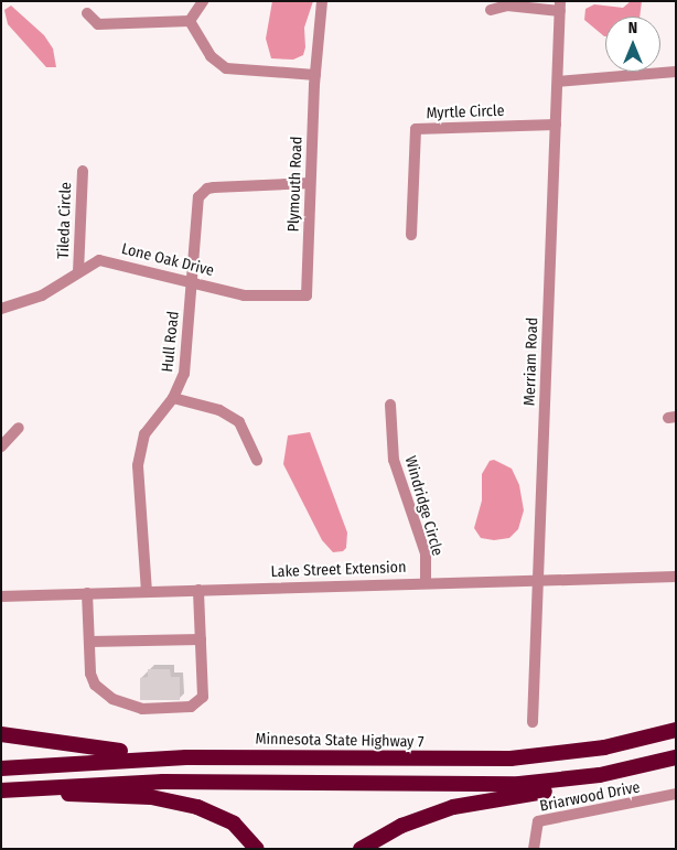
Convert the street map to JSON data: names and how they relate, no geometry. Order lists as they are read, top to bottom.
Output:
{
  "streets": {
    "highway": ["Minnesota State Highway 7"],
    "street": [
      "Myrtle Circle",
      "Plymouth Road",
      "Tileda Circle",
      "Lone Oak Drive",
      "Hull Road",
      "Merriam Road",
      "Windridge Circle",
      "Lake Street Extension",
      "Briarwood Drive"
    ]
  },
  "crossings": [
    ["Myrtle Circle", "Merriam Road"],
    ["Plymouth Road", "Lone Oak Drive"],
    ["Plymouth Road", "Hull Road"],
    ["Tileda Circle", "Lone Oak Drive"],
    ["Lone Oak Drive", "Hull Road"],
    ["Hull Road", "Lake Street Extension"],
    ["Merriam Road", "Lake Street Extension"],
    ["Windridge Circle", "Lake Street Extension"]
  ],
  "north": "top"
}
